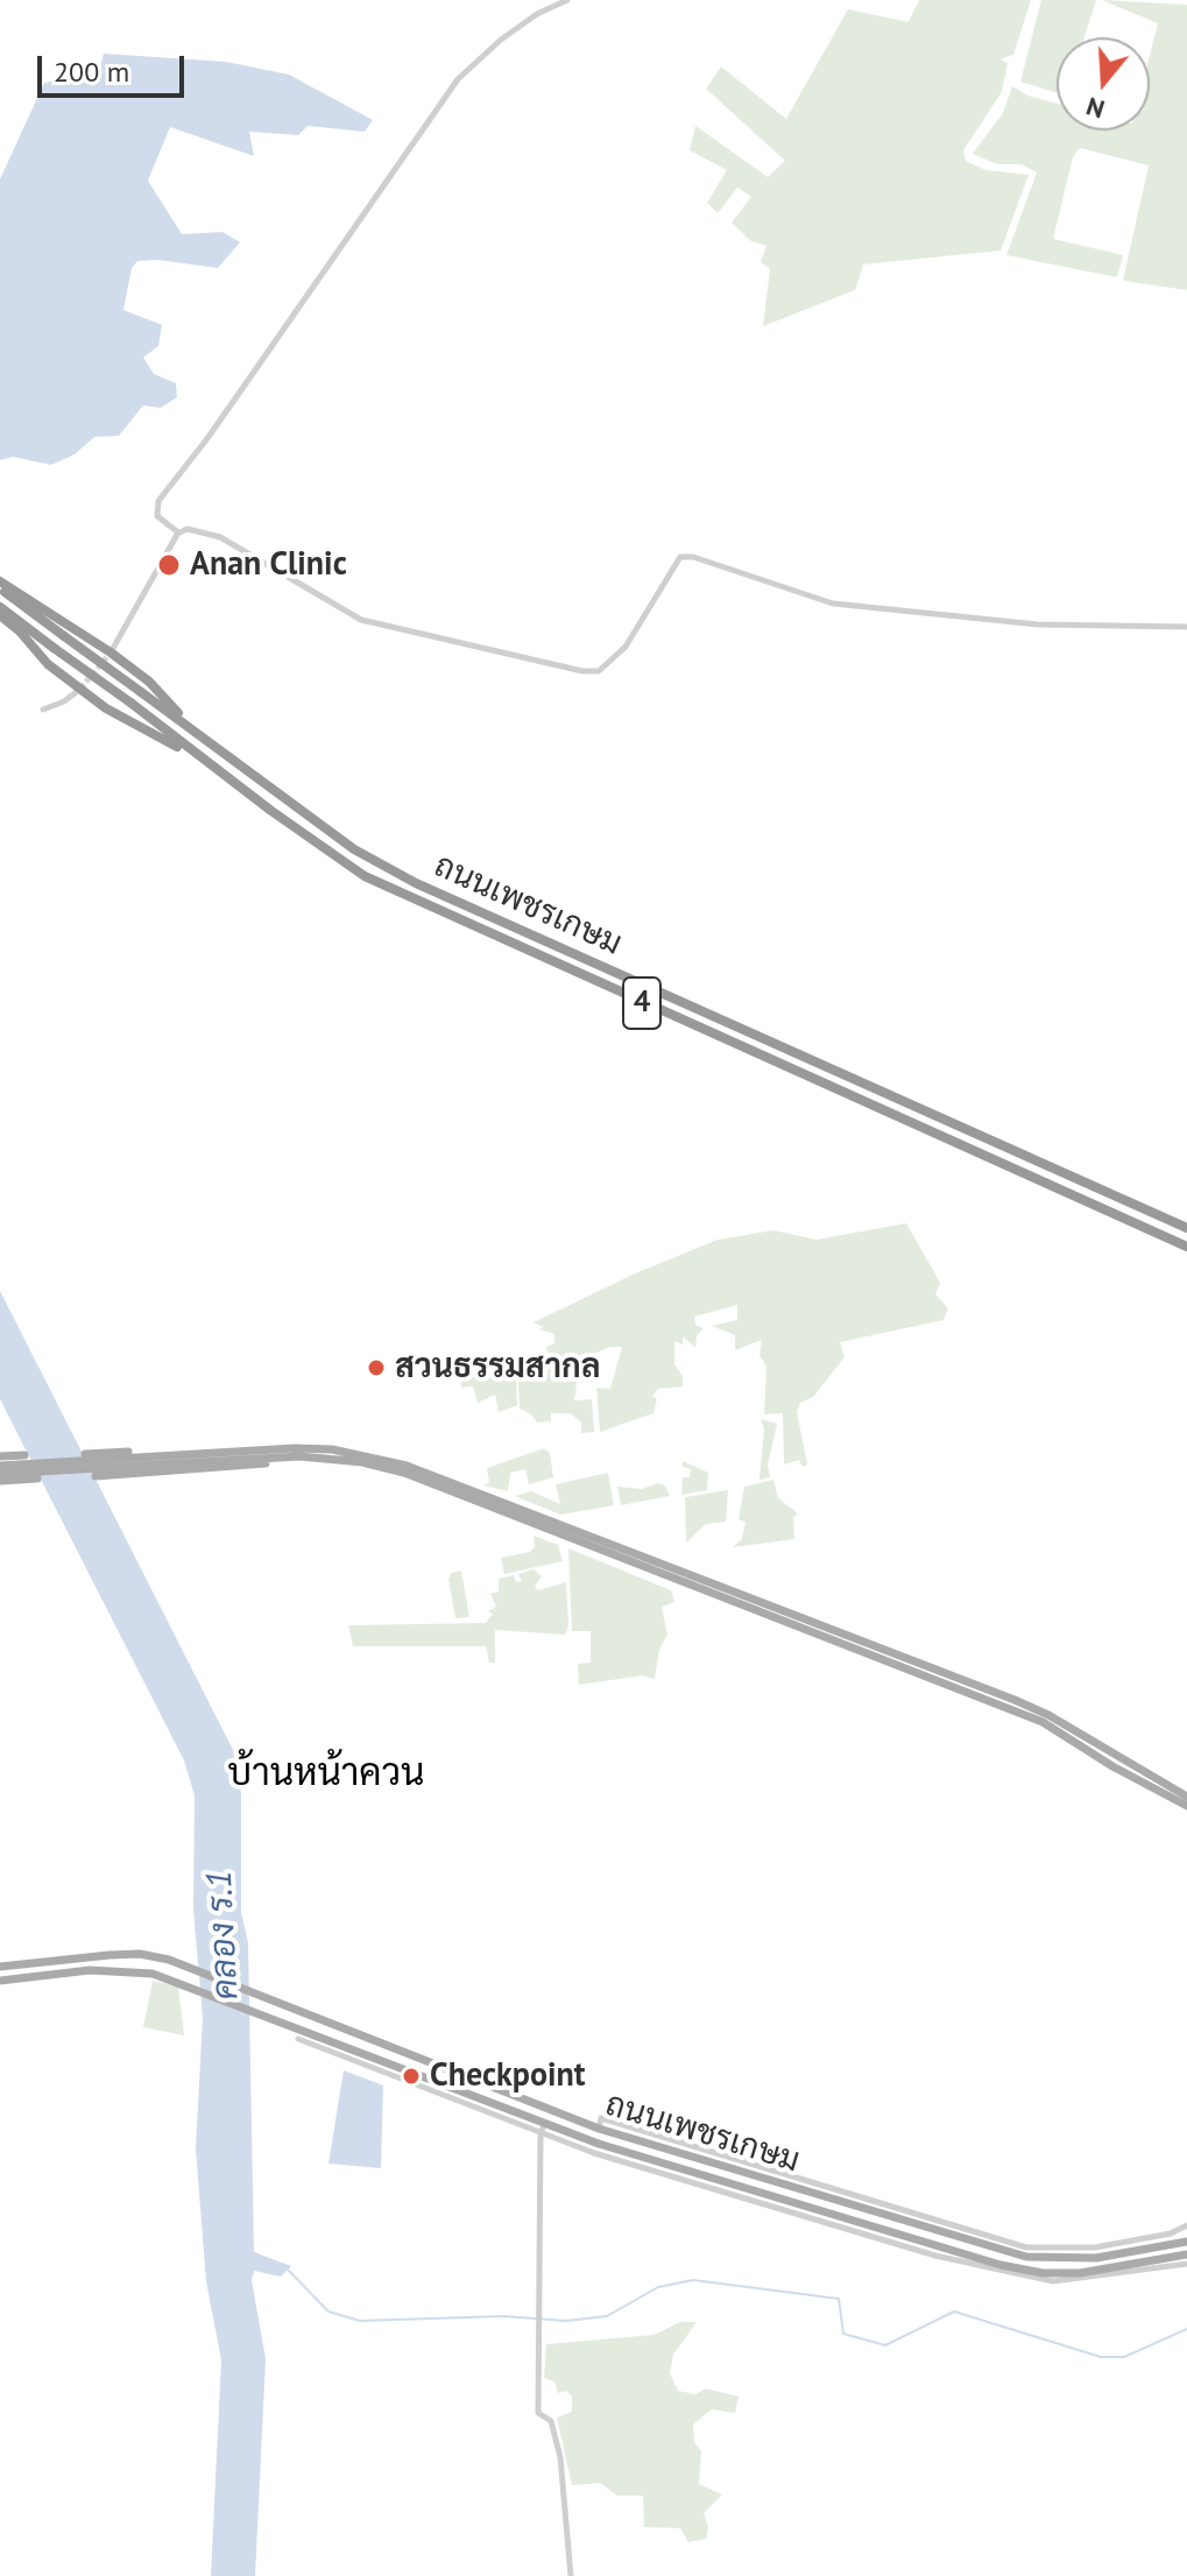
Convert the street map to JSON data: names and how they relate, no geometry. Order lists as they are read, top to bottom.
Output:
{
  "streets": {
    "highway": ["ถนนเพชรเกษม", "4"]
  },
  "districts": ["บ้านหน้าควน"],
  "water": ["คลอง ร.1"],
  "places": ["Anan Clinic", "สวนธรรมสากล", "Checkpoint"],
  "scale_bar": "200 m",
  "north": "bottom"
}
